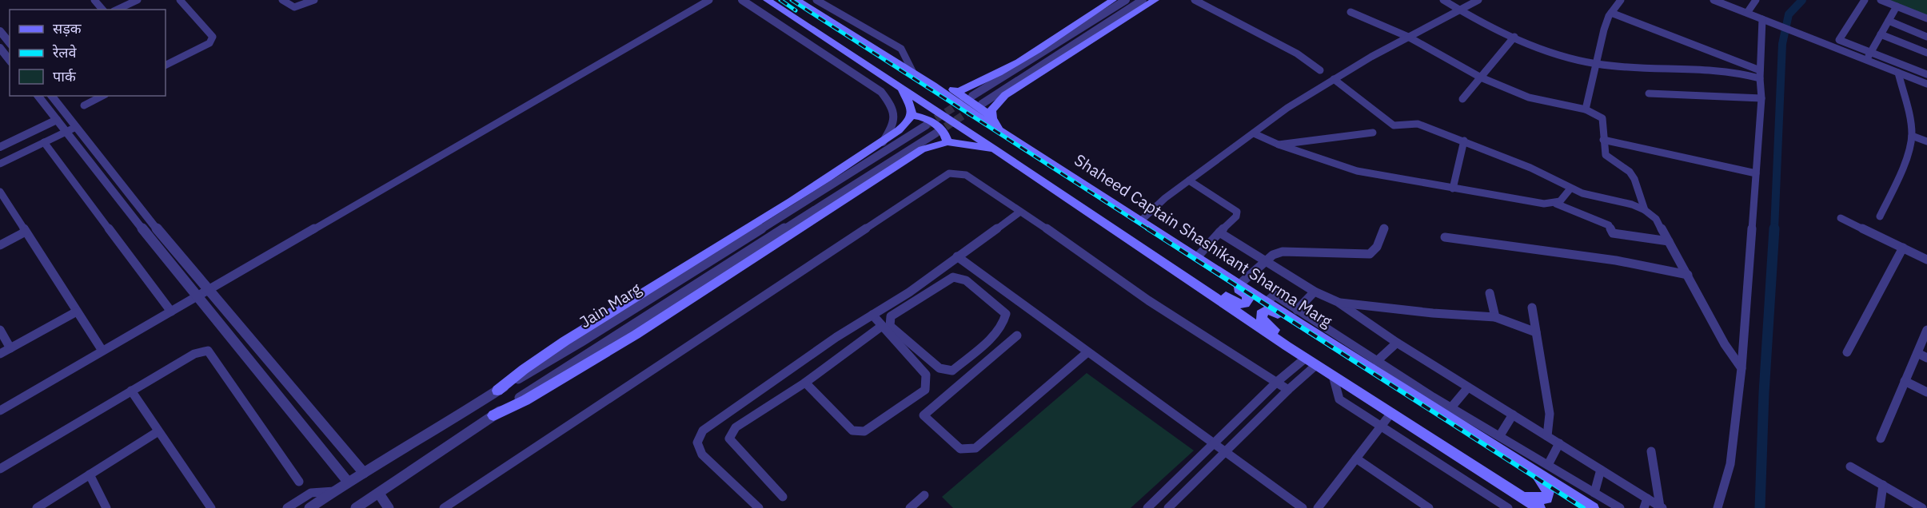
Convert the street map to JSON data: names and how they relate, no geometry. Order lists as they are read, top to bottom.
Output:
{
  "streets": {
    "main road": ["Shaheed Captain Shashikant Sharma Marg"],
    "street": ["Jain Marg"]
  },
  "legend": ["सड़क", "रेलवे", "पार्क"]
}
